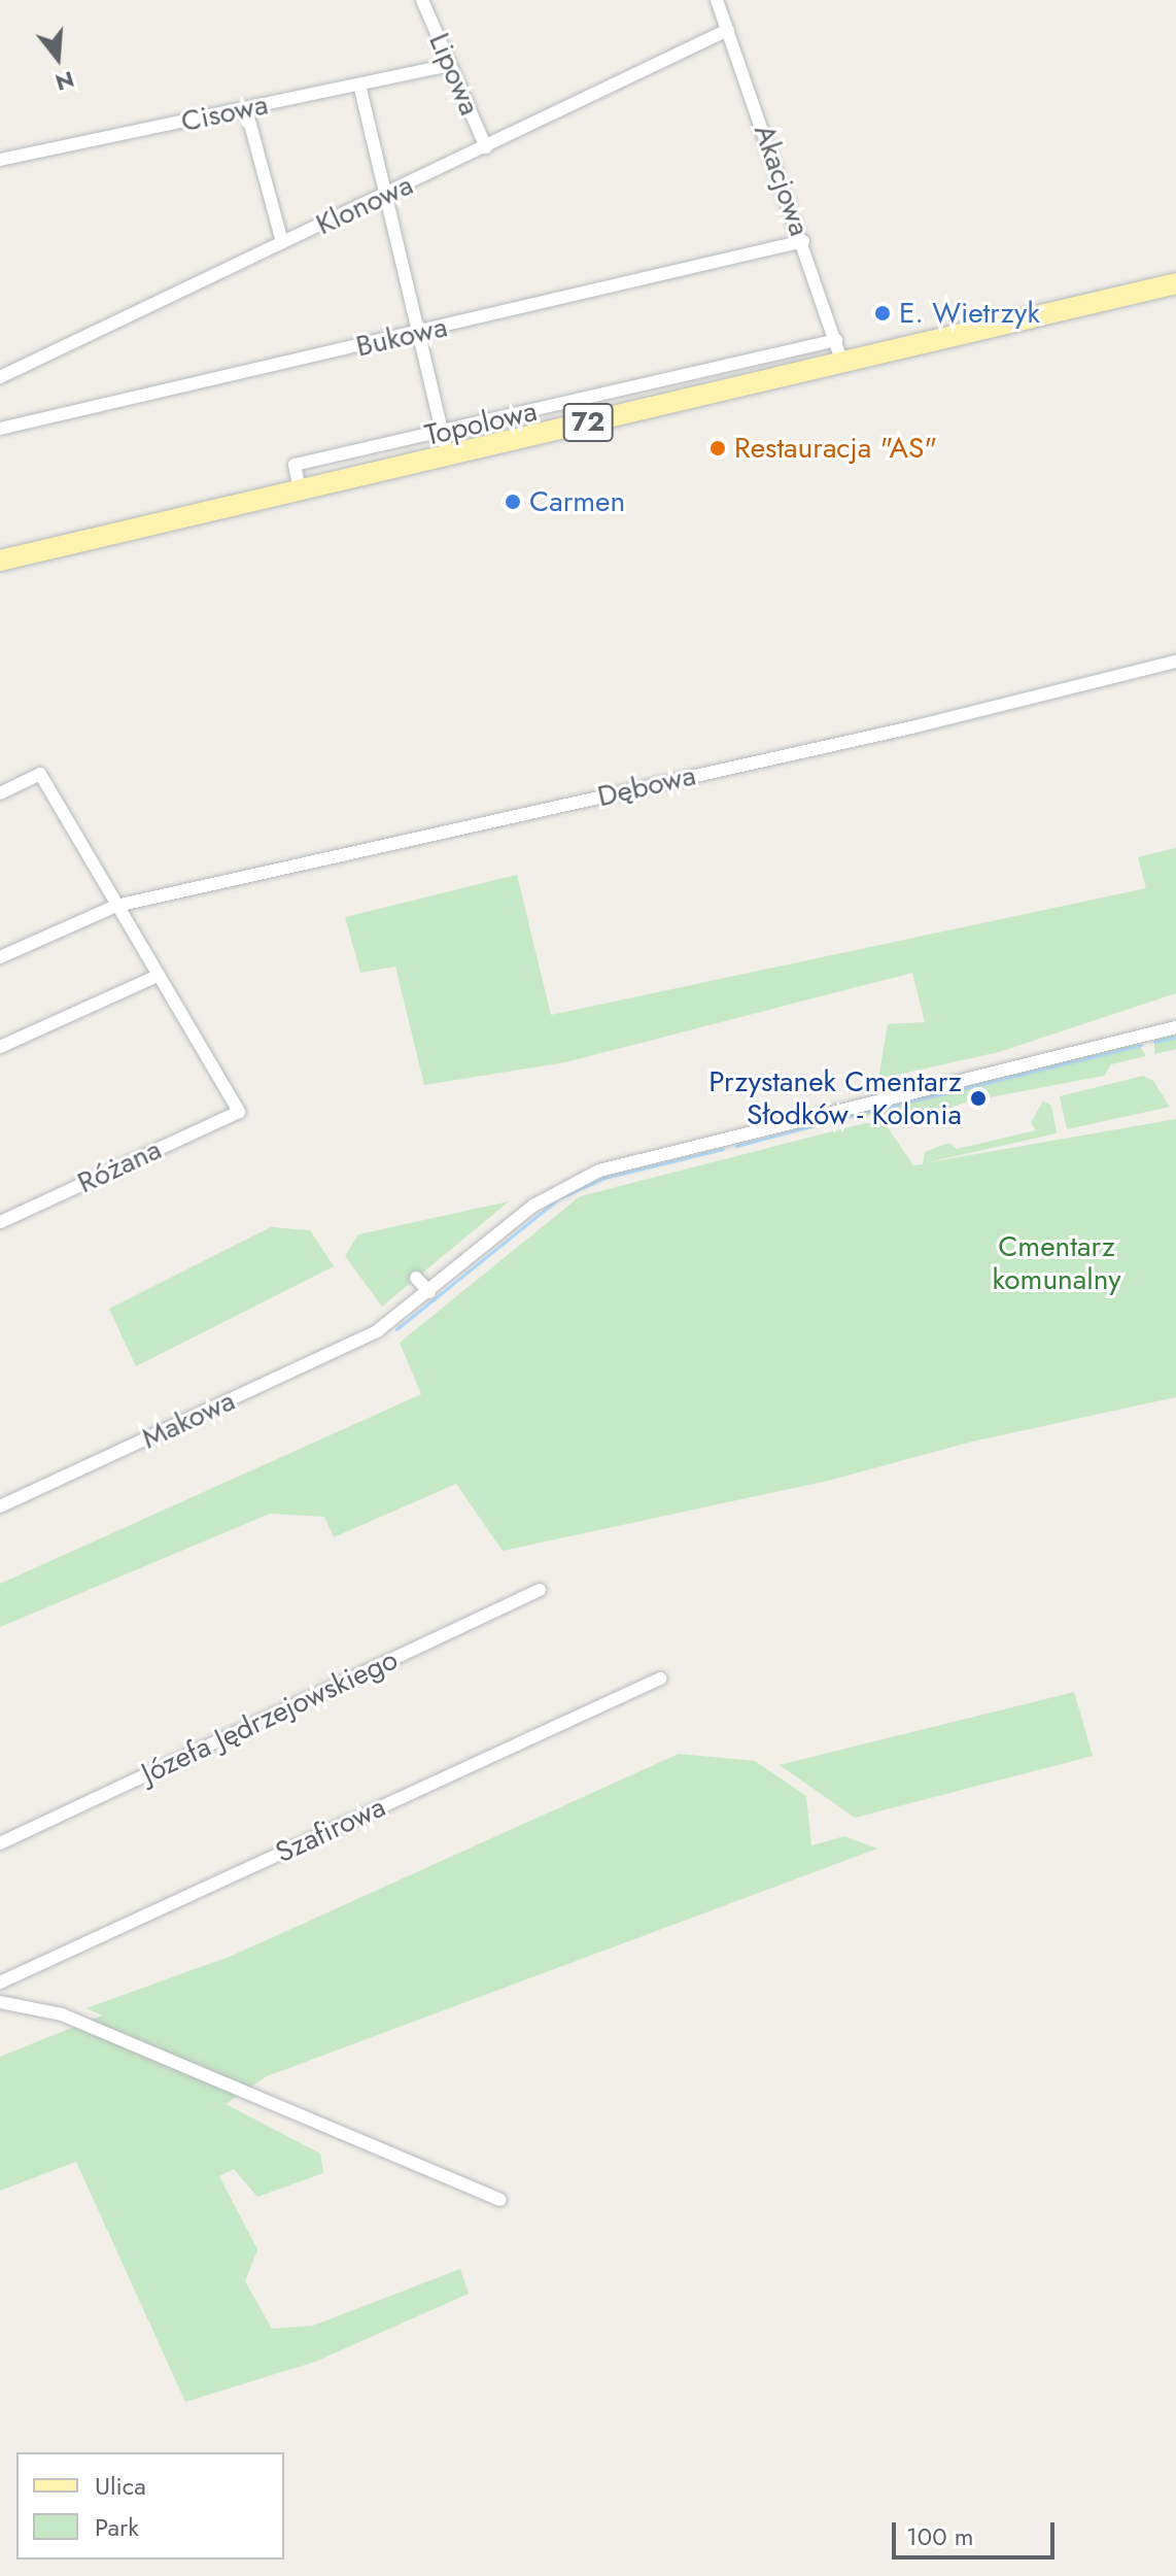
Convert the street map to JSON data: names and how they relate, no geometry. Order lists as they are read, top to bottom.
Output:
{
  "streets": {
    "main road": ["72"],
    "street": [
      "Lipowa",
      "Cisowa",
      "Akacjowa",
      "Klonowa",
      "Bukowa",
      "Topolowa",
      "Dębowa",
      "Różana",
      "Makowa",
      "Józefa Jędrzejowskiego",
      "Szafirowa"
    ]
  },
  "crossings": [
    ["Lipowa", "Cisowa"],
    ["Lipowa", "Klonowa"],
    ["Akacjowa", "Klonowa"],
    ["Akacjowa", "Bukowa"],
    ["Akacjowa", "72"],
    ["Akacjowa", "Topolowa"],
    ["72", "Topolowa"]
  ],
  "parks": ["Cmentarz komunalny"],
  "places": [
    "E. Wietrzyk",
    "Restauracja \"AS\"",
    "Carmen",
    "Przystanek Cmentarz Słodków - Kolonia"
  ],
  "legend": ["Ulica", "Park"],
  "scale_bar": "100 m",
  "north": "bottom"
}
